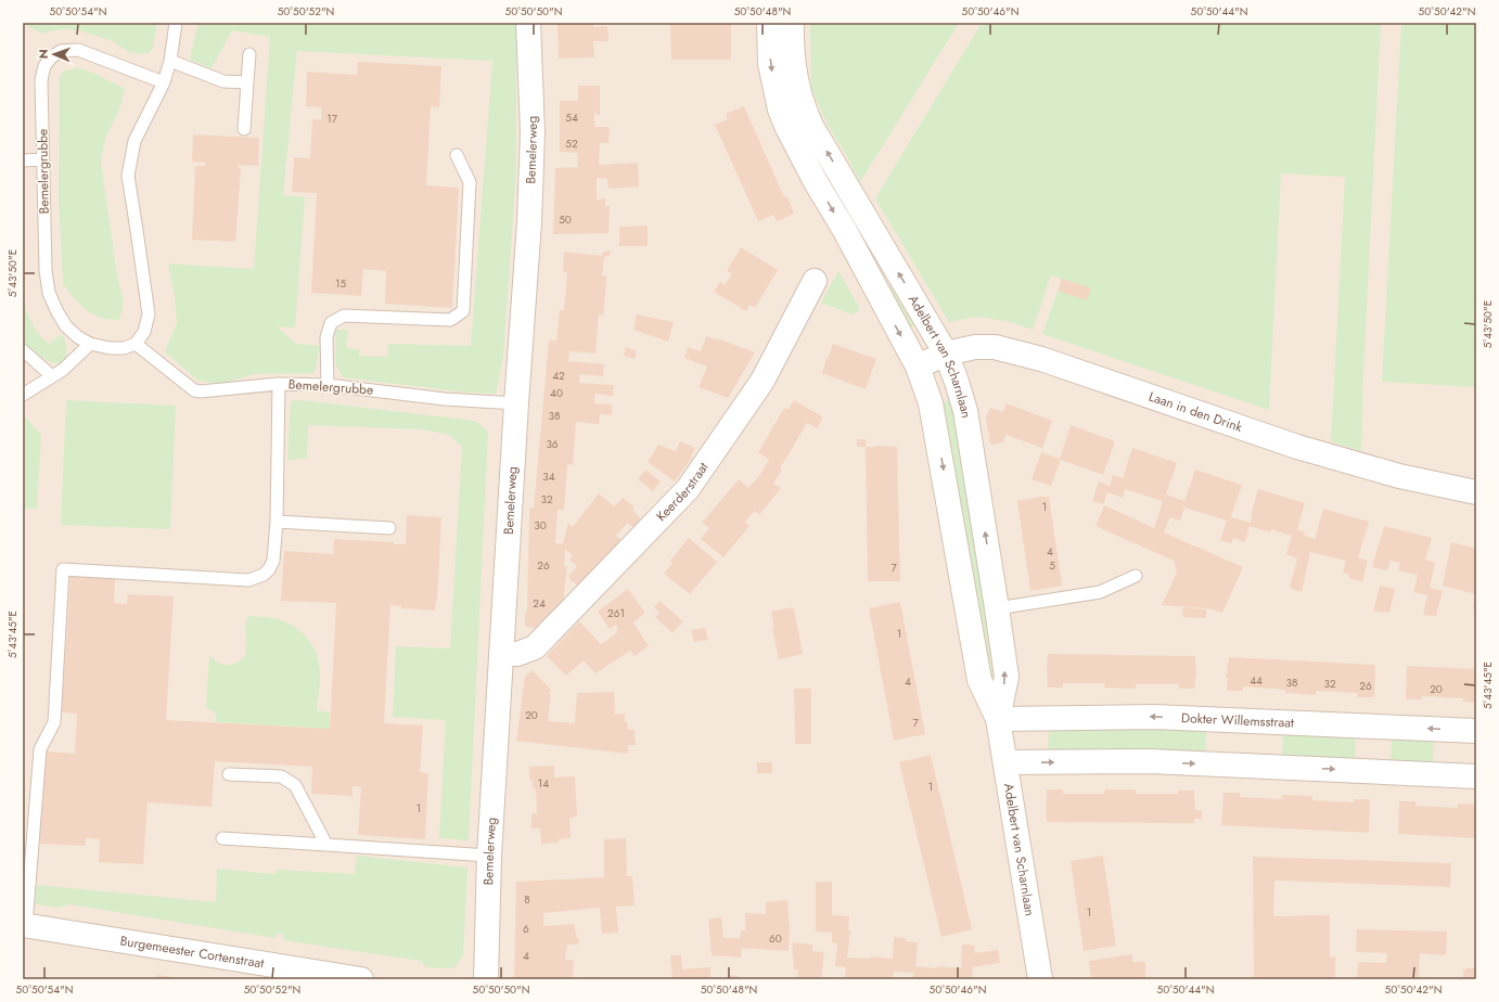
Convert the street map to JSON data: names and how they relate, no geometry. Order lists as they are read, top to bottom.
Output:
{
  "streets": {
    "street": [
      "Bemelerweg",
      "Adelbert van Scharnlaan",
      "Laan in den Drink",
      "Keerderstraat",
      "Dokter Willemsstraat",
      "Burgemeester Cortenstraat"
    ],
    "lane": ["Bemelergrubbe"]
  },
  "crossings": [
    ["Bemelerweg", "Bemelergrubbe"],
    ["Bemelerweg", "Keerderstraat"],
    ["Adelbert van Scharnlaan", "Laan in den Drink"],
    ["Adelbert van Scharnlaan", "Dokter Willemsstraat"]
  ],
  "house_numbers": [
    "54",
    "17",
    "52",
    "50",
    "15",
    "42",
    "40",
    "38",
    "36",
    "34",
    "32",
    "1",
    "30",
    "4",
    "26",
    "5",
    "7",
    "24",
    "261",
    "1",
    "44",
    "4",
    "38",
    "32",
    "26",
    "20",
    "20",
    "7",
    "14",
    "1",
    "1",
    "8",
    "1",
    "6",
    "60",
    "4"
  ],
  "north": "left",
  "coordinates": [
    "50°50'54\"N",
    "50°50'52\"N",
    "50°50'50\"N",
    "50°50'48\"N",
    "50°50'46\"N",
    "50°50'44\"N",
    "50°50'42\"N",
    "5°43'50\"E",
    "5°43'45\"E"
  ]
}
